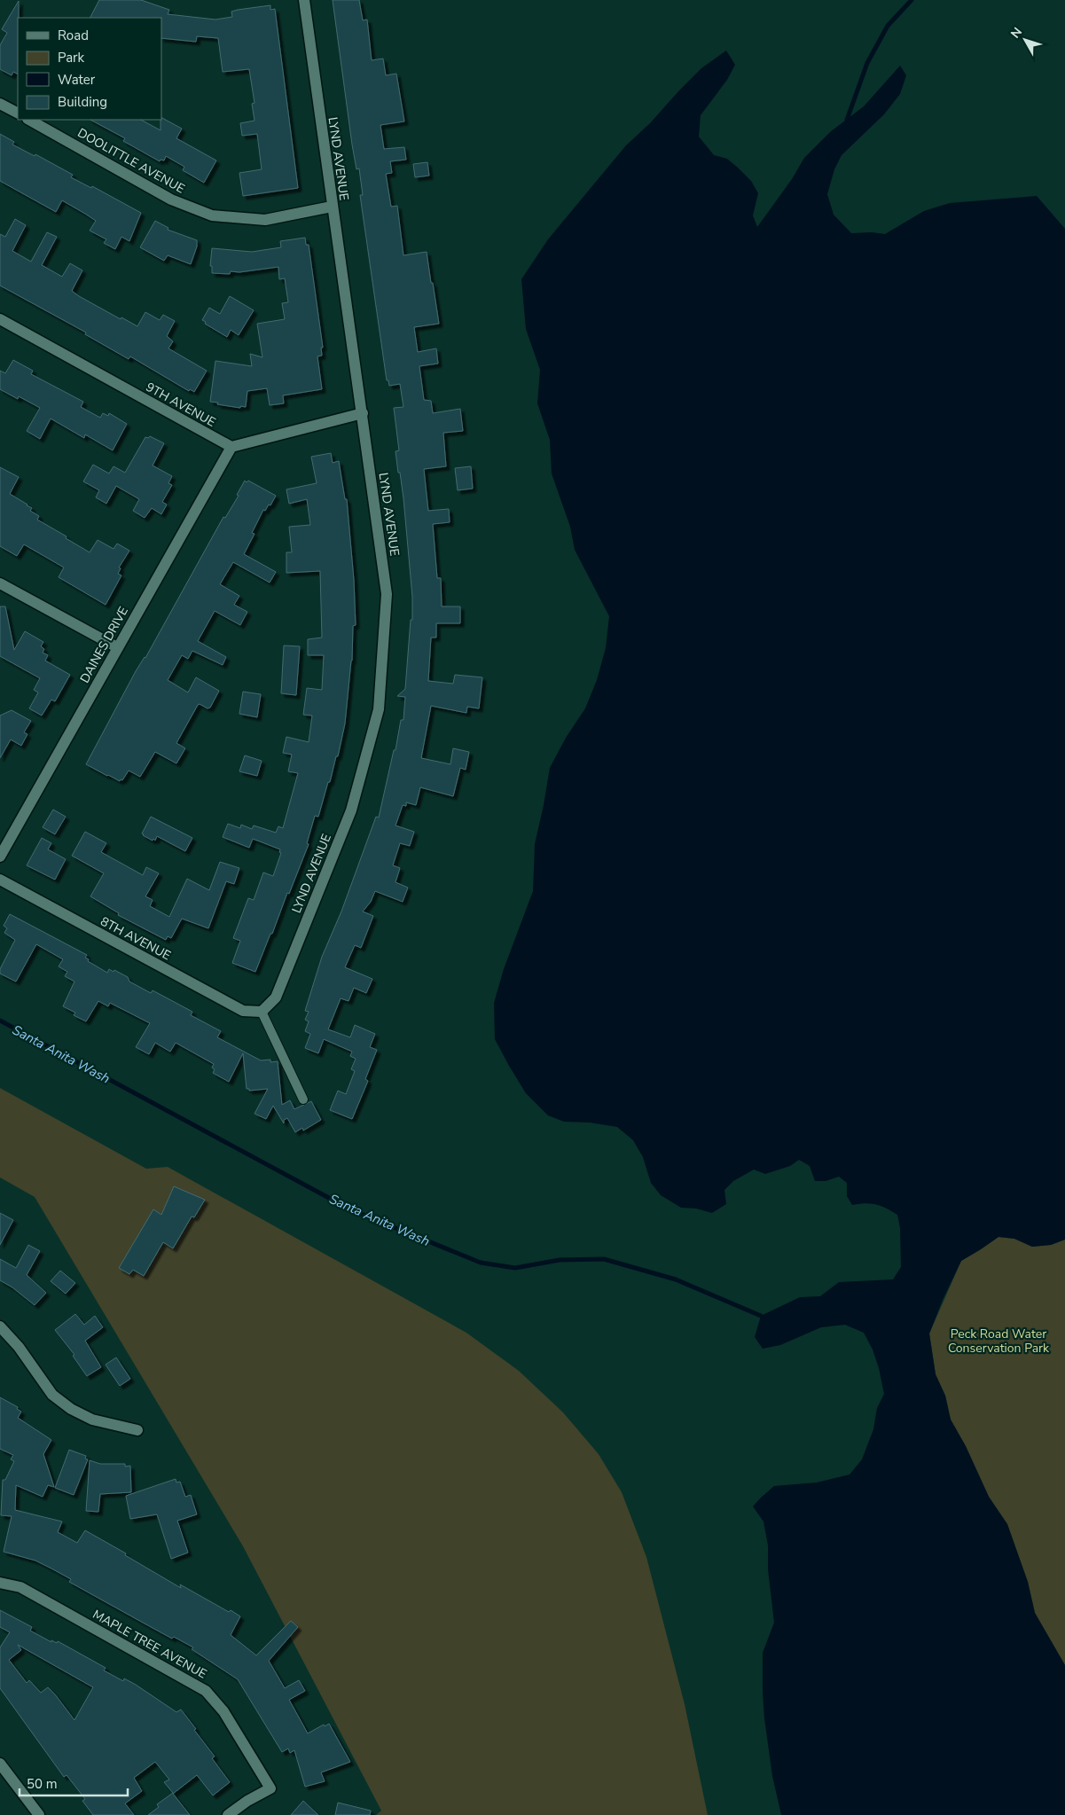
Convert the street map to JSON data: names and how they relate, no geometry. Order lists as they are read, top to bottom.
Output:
{
  "streets": {
    "street": [
      "LYND AVENUE",
      "DOOLITTLE AVENUE",
      "9TH AVENUE",
      "DAINES DRIVE",
      "8TH AVENUE",
      "MAPLE TREE AVENUE"
    ]
  },
  "crossings": [
    ["LYND AVENUE", "DOOLITTLE AVENUE"],
    ["LYND AVENUE", "8TH AVENUE"],
    ["9TH AVENUE", "DAINES DRIVE"]
  ],
  "water": ["Santa Anita Wash"],
  "parks": ["Peck Road Water Conservation Park"],
  "legend": [
    "Road",
    "Park",
    "Water",
    "Building"
  ],
  "scale_bar": "50 m",
  "north": "top left"
}
